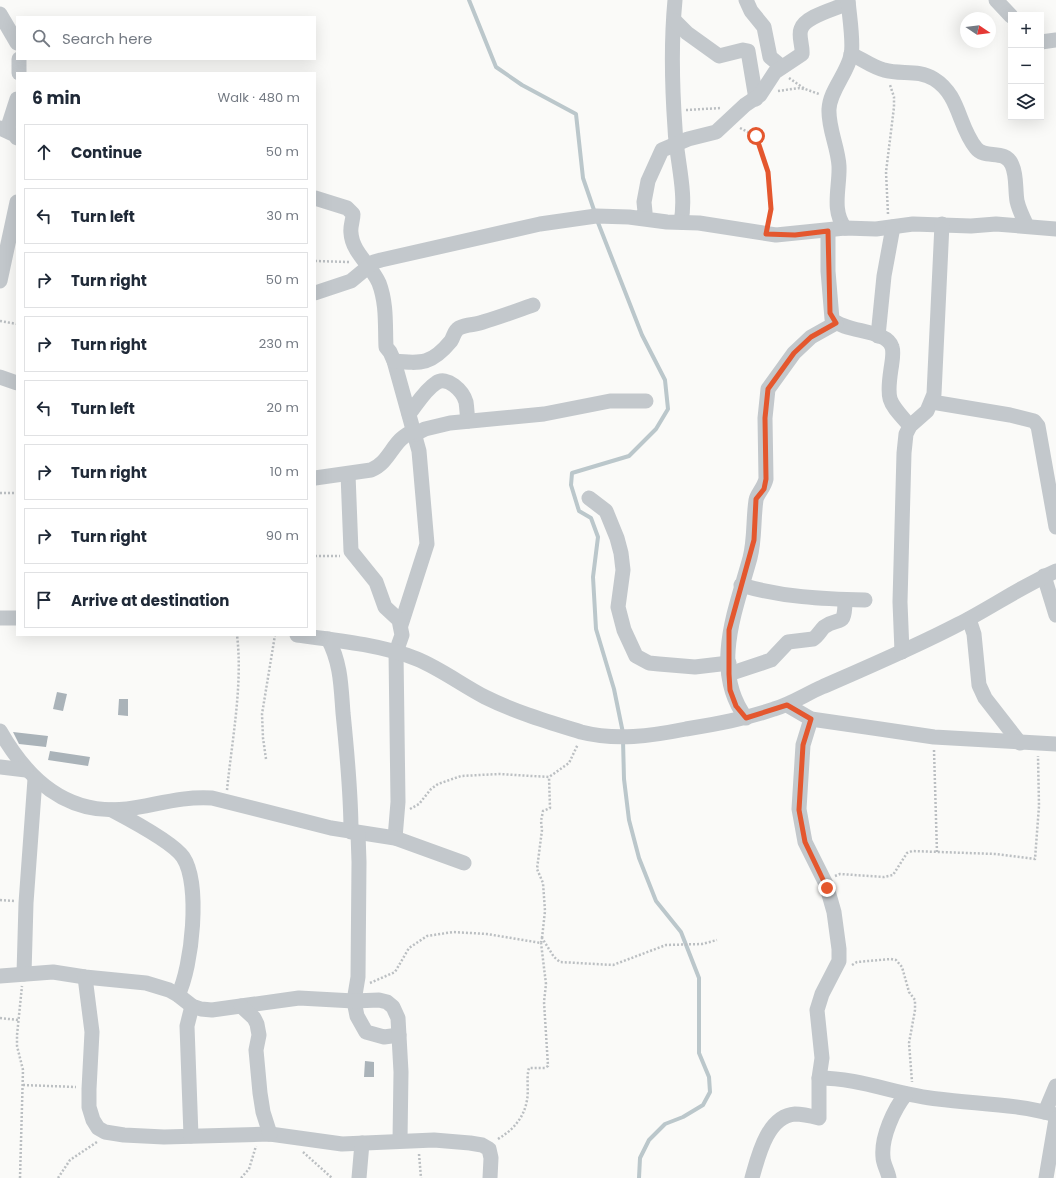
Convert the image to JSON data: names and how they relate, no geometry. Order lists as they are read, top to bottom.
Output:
{
  "north": "right",
  "page": {
    "map_buttons": ["+", "−"],
    "search": "Search here",
    "heading": ["6 min", "Walk · 480 m"],
    "list": [
      ["Continue", "50 m"],
      ["Turn left", "30 m"],
      ["Turn right", "50 m"],
      ["Turn right", "230 m"],
      ["Turn left", "20 m"],
      ["Turn right", "10 m"],
      ["Turn right", "90 m"],
      "Arrive at destination"
    ]
  }
}
